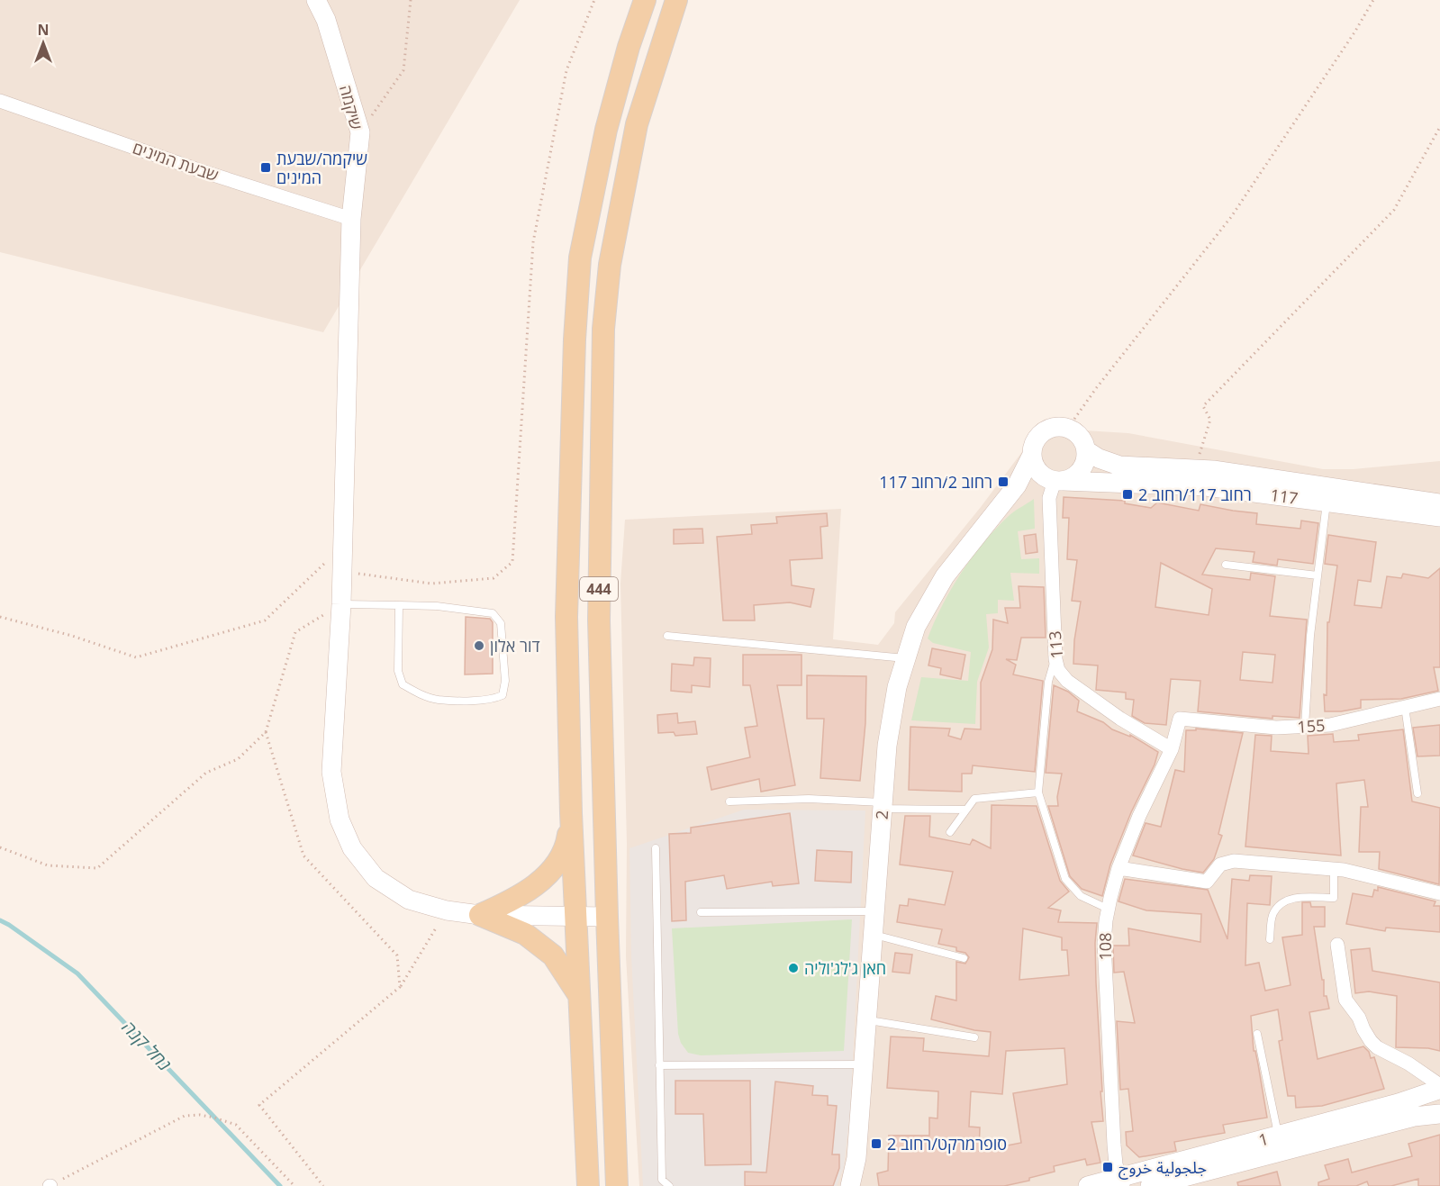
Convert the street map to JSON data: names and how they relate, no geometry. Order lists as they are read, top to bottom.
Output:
{
  "streets": {
    "main road": ["444"],
    "street": [
      "שיקמה",
      "שבעת המינים",
      "117",
      "113",
      "155",
      "2",
      "108",
      "1"
    ]
  },
  "crossings": [
    ["שיקמה", "שבעת המינים"],
    ["שיקמה", "444"],
    ["117", "113"],
    ["117", "2"],
    ["113", "2"],
    ["113", "108"],
    ["155", "108"],
    ["108", "1"]
  ],
  "water": ["נחל קנה"],
  "places": {
    "transit": [
      "שיקמה/שבעת המינים",
      "רחוב 2/רחוב 117",
      "רחוב 117/רחוב 2",
      "סופרמרקט/רחוב 2",
      "جلجولية خروج"
    ],
    "other": ["דור אלון", "חאן ג'לג'וליה"]
  },
  "north": "top"
}
